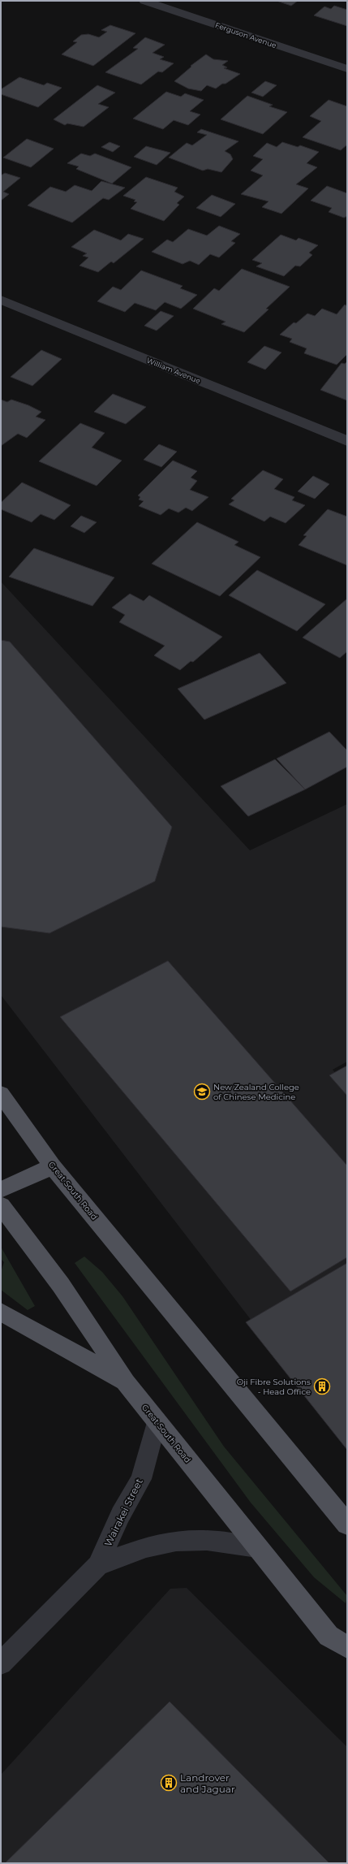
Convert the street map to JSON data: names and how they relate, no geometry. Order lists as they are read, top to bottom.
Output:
{
  "streets": {
    "main road": ["Great South Road"],
    "street": ["Ferguson Avenue", "William Avenue", "Wairakei Street"]
  },
  "crossings": [
    ["Great South Road", "Wairakei Street"]
  ],
  "places": {
    "school or university": ["New Zealand College of Chinese Medicine"],
    "building": ["Oji Fibre Solutions - Head Office", "Landrover and Jaguar"]
  }
}
